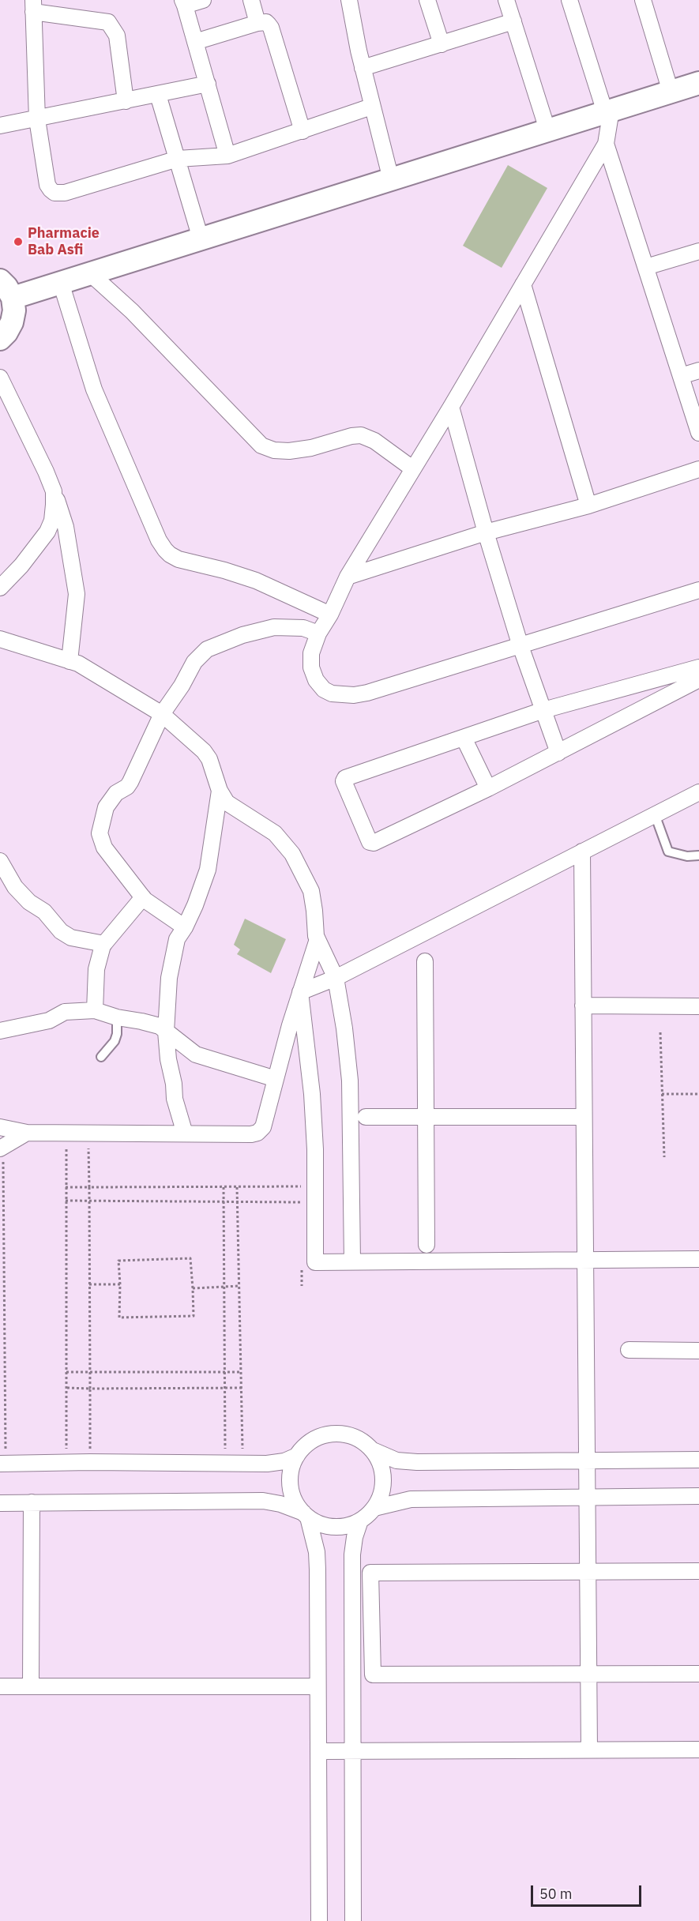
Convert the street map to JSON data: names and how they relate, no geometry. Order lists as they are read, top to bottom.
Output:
{
  "places": ["Pharmacie Bab Asfi"],
  "scale_bar": "50 m"
}
